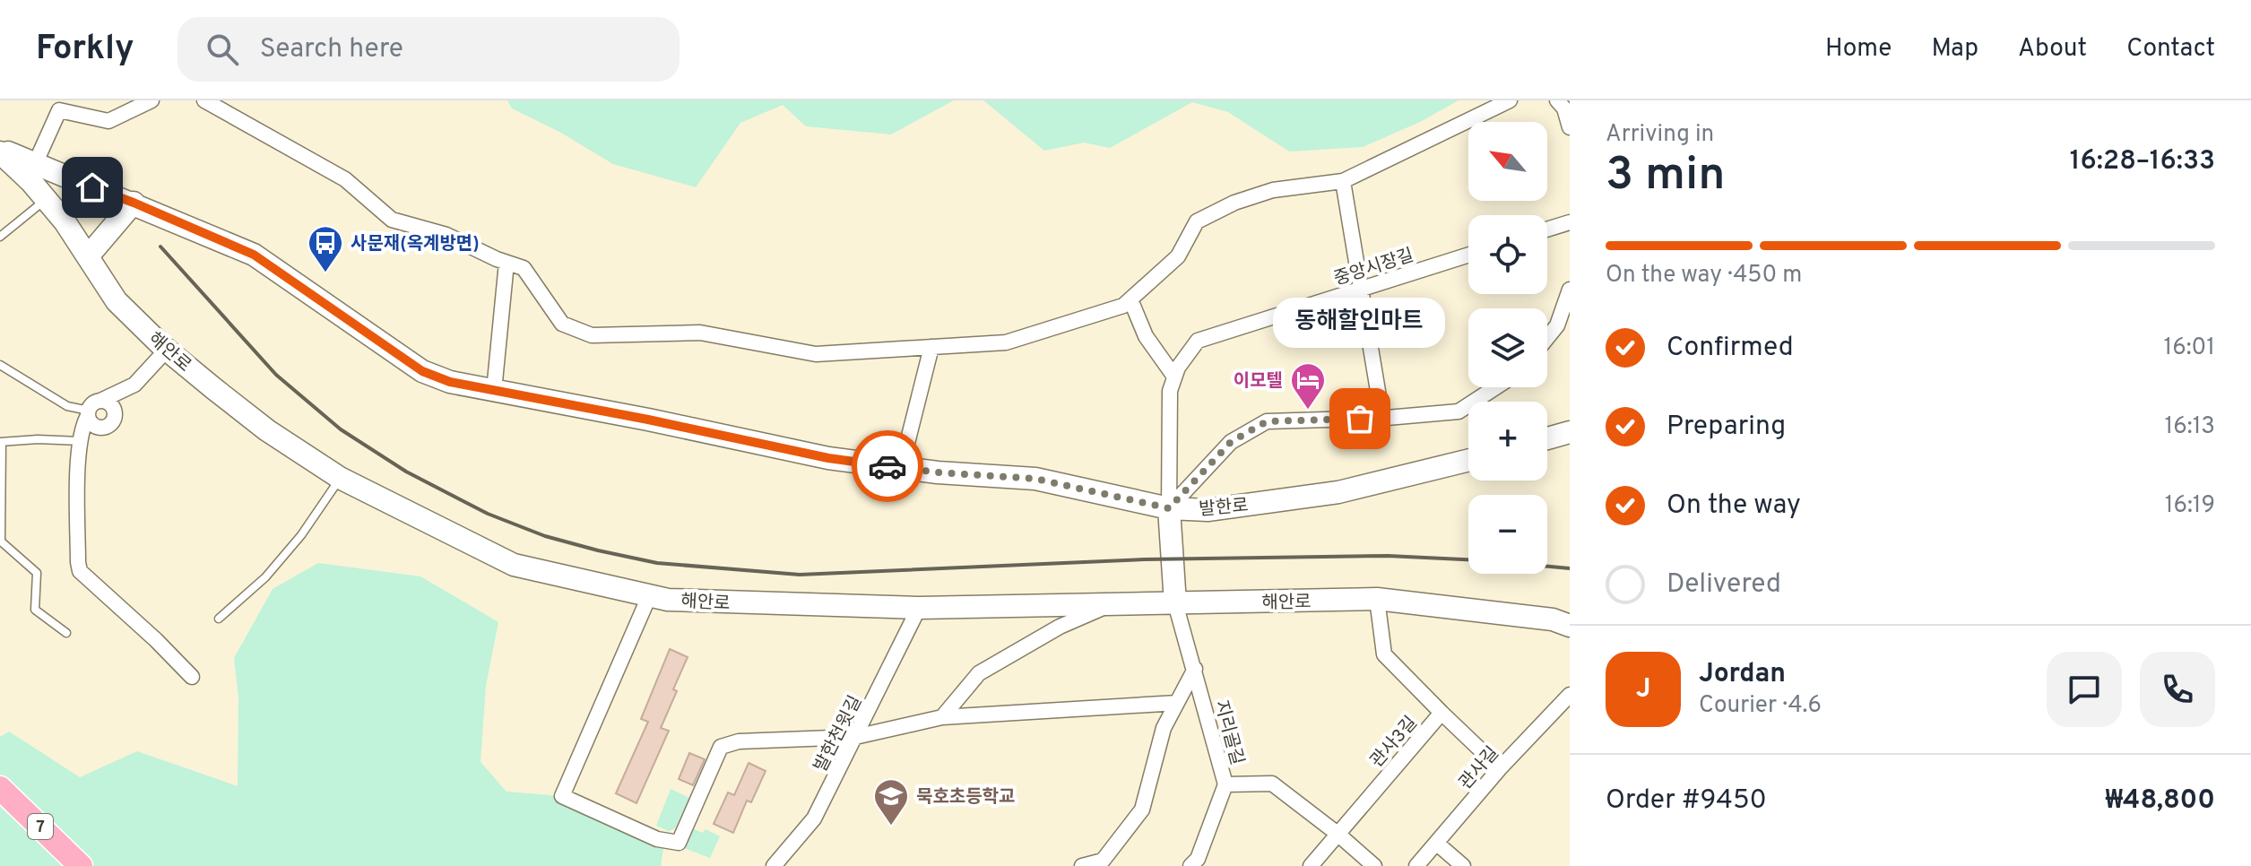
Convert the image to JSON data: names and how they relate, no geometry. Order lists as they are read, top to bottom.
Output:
{
  "streets": {
    "main road": ["7"],
    "street": [
      "중앙시장길",
      "해안로",
      "발한로",
      "지리골길",
      "발한천윗길",
      "관사3길",
      "관사길"
    ]
  },
  "crossings": [
    ["중앙시장길", "발한로"],
    ["해안로", "발한로"],
    ["해안로", "지리골길"],
    ["해안로", "발한천윗길"],
    ["해안로", "관사3길"]
  ],
  "places": {
    "bus stop": ["사문재(옥계방면)"],
    "hotel": ["이모텔"],
    "other": ["동해할인마트"],
    "school or university": ["묵호초등학교"]
  },
  "north": "top left",
  "page": {
    "header": "Forkly",
    "search": "Search here",
    "nav": [
      "Home",
      "Map",
      "About",
      "Contact"
    ],
    "heading": ["3 min", "Arriving in", "16:28–16:33"],
    "panel": [
      "Jordan",
      "Courier · 4.6",
      "Order #9450",
      "₩48,800"
    ],
    "map_buttons": ["+", "−"],
    "bar": "On the way · 450 m",
    "bubble": "동해할인마트",
    "list": [
      ["Confirmed", "16:01"],
      ["Preparing", "16:13"],
      ["On the way", "16:19"],
      "Delivered"
    ],
    "round": "J"
  }
}
